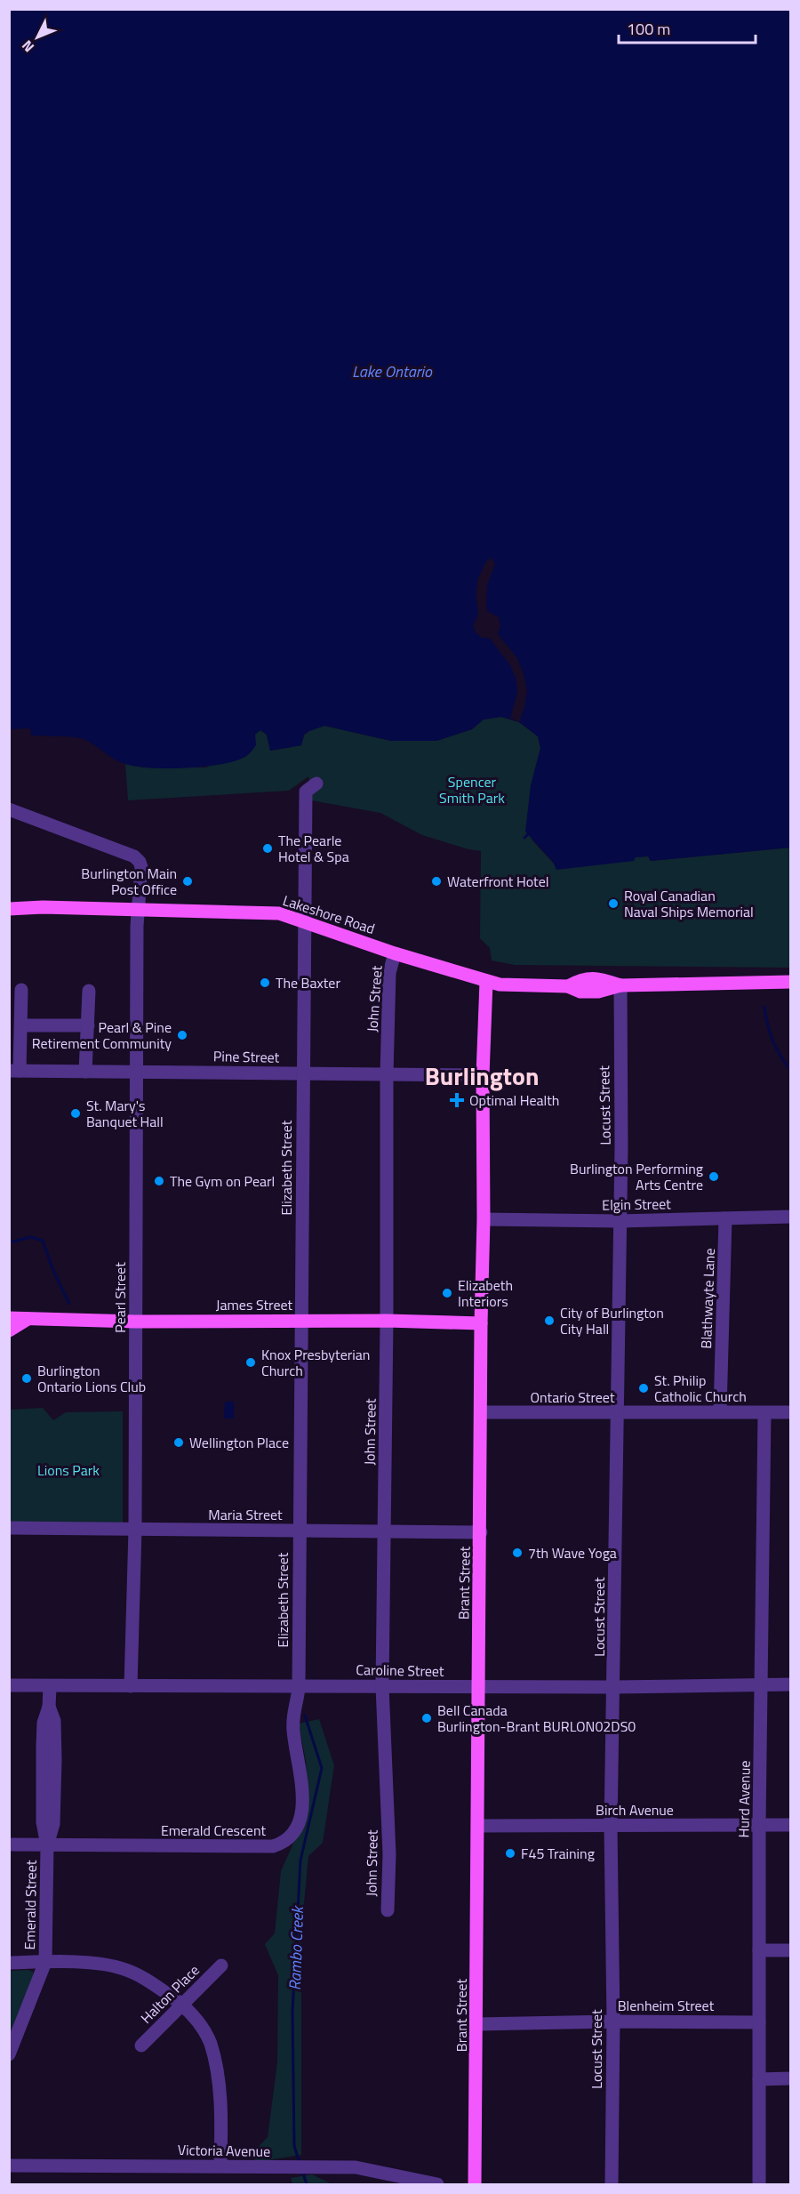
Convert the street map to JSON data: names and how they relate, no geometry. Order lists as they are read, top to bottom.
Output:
{
  "streets": {
    "main road": ["Lakeshore Road", "James Street", "Brant Street"],
    "street": [
      "John Street",
      "Pine Street",
      "Locust Street",
      "Elizabeth Street",
      "Elgin Street",
      "Pearl Street",
      "Blathwayte Lane",
      "Ontario Street",
      "Maria Street",
      "Caroline Street",
      "Hurd Avenue",
      "Birch Avenue",
      "Emerald Crescent",
      "Emerald Street",
      "Halton Place",
      "Blenheim Street",
      "Victoria Avenue"
    ]
  },
  "crossings": [
    ["Lakeshore Road", "John Street"],
    ["Lakeshore Road", "Locust Street"],
    ["Lakeshore Road", "Elizabeth Street"],
    ["Lakeshore Road", "Pearl Street"],
    ["Lakeshore Road", "Brant Street"],
    ["John Street", "Pine Street"],
    ["John Street", "James Street"],
    ["John Street", "Maria Street"],
    ["John Street", "Caroline Street"],
    ["Pine Street", "Elizabeth Street"],
    ["Pine Street", "Pearl Street"],
    ["Pine Street", "Brant Street"],
    ["Locust Street", "Elgin Street"],
    ["Locust Street", "Ontario Street"],
    ["Locust Street", "Caroline Street"],
    ["Locust Street", "Birch Avenue"],
    ["Locust Street", "Blenheim Street"],
    ["Elizabeth Street", "James Street"],
    ["Elizabeth Street", "Maria Street"],
    ["Elizabeth Street", "Caroline Street"],
    ["Elizabeth Street", "Emerald Crescent"],
    ["Elgin Street", "Blathwayte Lane"],
    ["Elgin Street", "Brant Street"],
    ["Pearl Street", "James Street"],
    ["Pearl Street", "Maria Street"],
    ["Pearl Street", "Caroline Street"],
    ["Blathwayte Lane", "Ontario Street"],
    ["James Street", "Brant Street"],
    ["Ontario Street", "Brant Street"],
    ["Ontario Street", "Hurd Avenue"],
    ["Maria Street", "Brant Street"],
    ["Brant Street", "Caroline Street"],
    ["Brant Street", "Birch Avenue"],
    ["Brant Street", "Blenheim Street"],
    ["Caroline Street", "Hurd Avenue"],
    ["Caroline Street", "Emerald Crescent"],
    ["Caroline Street", "Emerald Street"],
    ["Hurd Avenue", "Birch Avenue"],
    ["Hurd Avenue", "Blenheim Street"],
    ["Emerald Crescent", "Emerald Street"]
  ],
  "districts": ["Burlington"],
  "water": ["Lake Ontario", "Rambo Creek"],
  "parks": ["Spencer Smith Park", "Lions Park"],
  "places": {
    "other": [
      "The Pearle Hotel & Spa",
      "Burlington Main Post Office",
      "Waterfront Hotel",
      "Royal Canadian Naval Ships Memorial",
      "The Baxter",
      "Pearl & Pine Retirement Community",
      "St. Mary's Banquet Hall",
      "Burlington Performing Arts Centre",
      "The Gym on Pearl",
      "Elizabeth Interiors",
      "City of Burlington City Hall",
      "Knox Presbyterian Church",
      "Burlington Ontario Lions Club",
      "St. Philip Catholic Church",
      "Wellington Place",
      "7th Wave Yoga",
      "Bell Canada Burlington-Brant BURLON02DS0",
      "F45 Training"
    ],
    "health": ["Optimal Health"]
  },
  "scale_bar": "100 m",
  "north": "bottom left"
}
